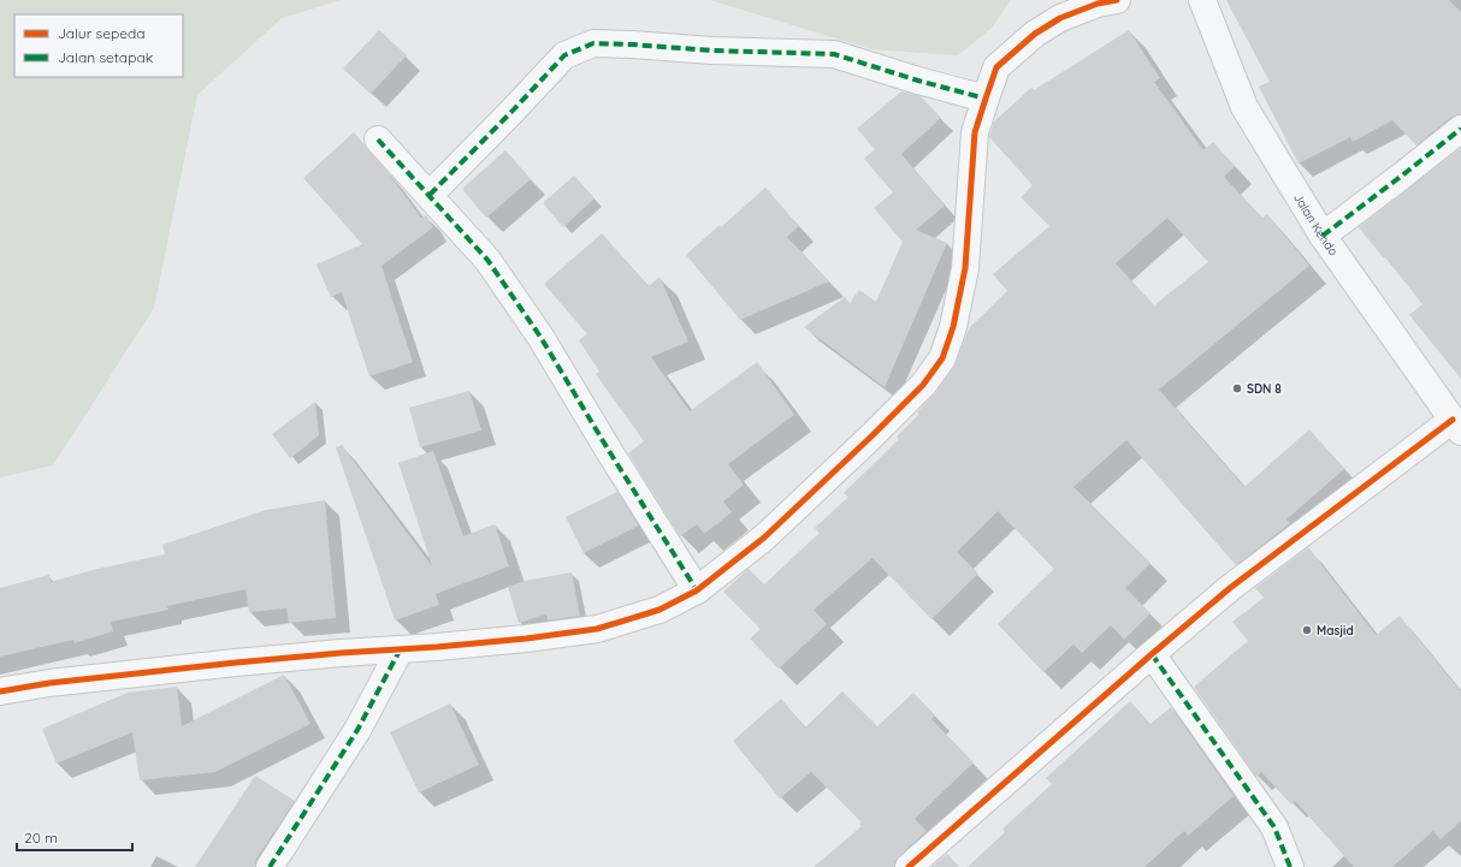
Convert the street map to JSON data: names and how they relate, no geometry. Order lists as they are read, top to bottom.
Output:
{
  "streets": {
    "street": ["Jalan Kendo"]
  },
  "places": ["SDN 8", "Masjid"],
  "legend": ["Jalur sepeda", "Jalan setapak"],
  "scale_bar": "20 m"
}
